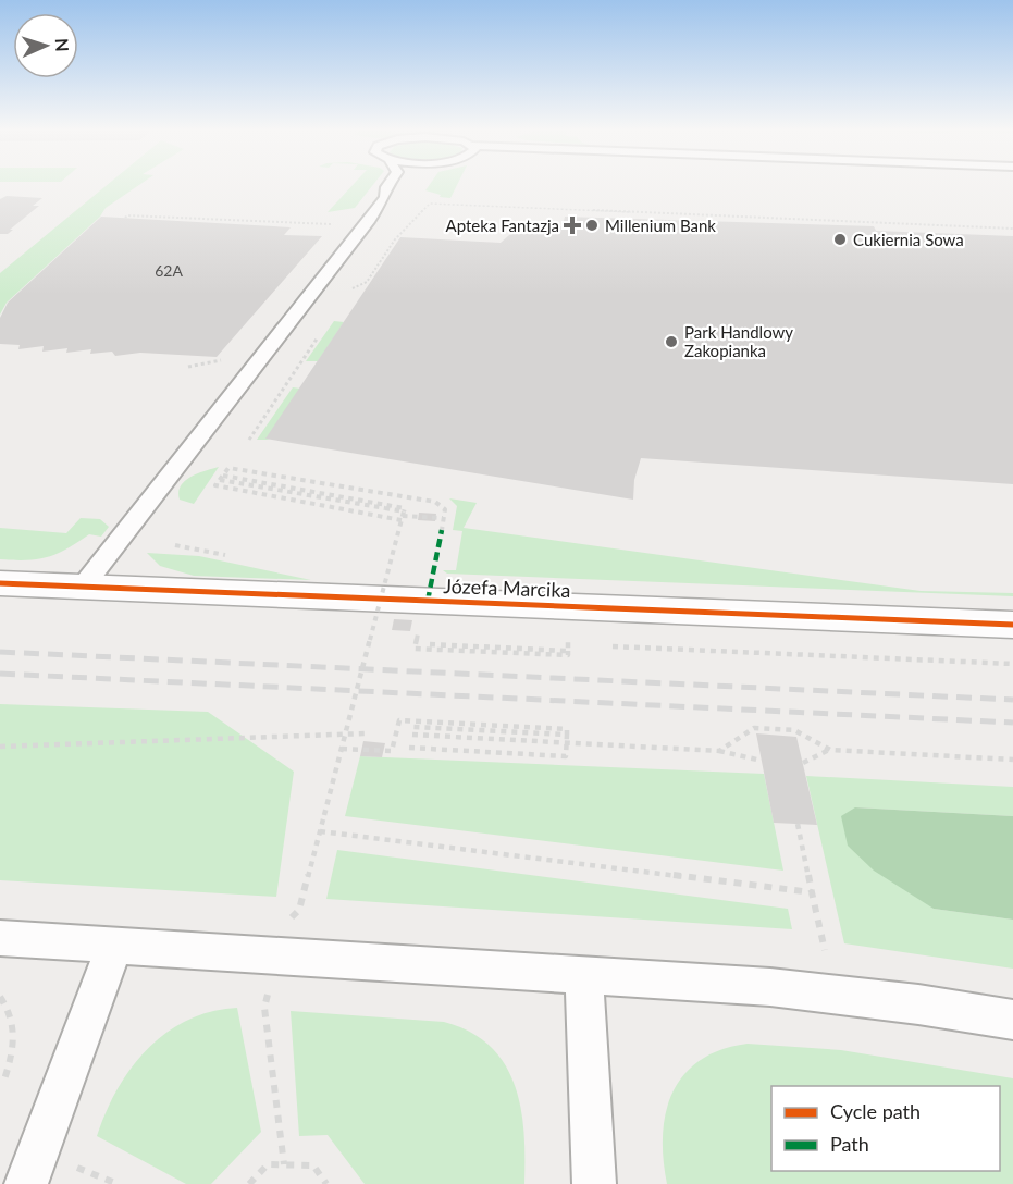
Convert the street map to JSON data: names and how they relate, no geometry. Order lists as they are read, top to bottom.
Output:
{
  "streets": {
    "street": ["Józefa Marcika"]
  },
  "places": {
    "health": ["Apteka Fantazja"],
    "other": ["Millenium Bank", "Cukiernia Sowa", "Park Handlowy Zakopianka"]
  },
  "house_numbers": ["62A"],
  "legend": ["Cycle path", "Path"],
  "north": "right"
}
